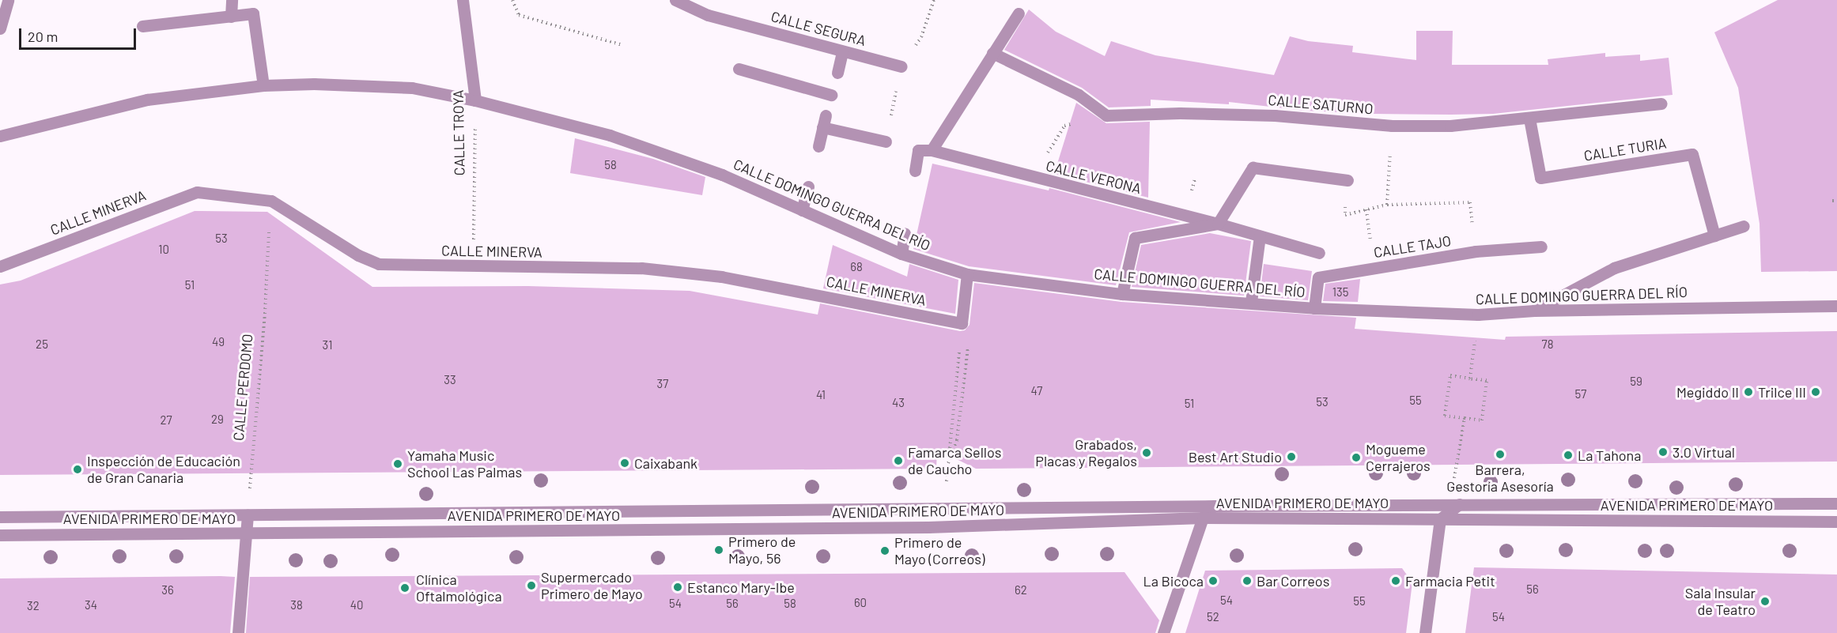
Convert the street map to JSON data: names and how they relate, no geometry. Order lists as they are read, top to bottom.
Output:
{
  "streets": {
    "street": [
      "CALLE SEGURA",
      "CALLE SATURNO",
      "CALLE TROYA",
      "CALLE TURIA",
      "CALLE VERONA",
      "CALLE DOMINGO GUERRA DEL RÍO",
      "CALLE MINERVA",
      "CALLE TAJO",
      "AVENIDA PRIMERO DE MAYO"
    ],
    "path": ["CALLE PERDOMO"]
  },
  "crossings": [
    ["CALLE SATURNO", "CALLE TURIA"],
    ["CALLE TROYA", "CALLE DOMINGO GUERRA DEL RÍO"],
    ["CALLE TROYA", "CALLE MINERVA"],
    ["CALLE DOMINGO GUERRA DEL RÍO", "CALLE TAJO"],
    ["CALLE MINERVA", "CALLE PERDOMO"],
    ["CALLE PERDOMO", "AVENIDA PRIMERO DE MAYO"]
  ],
  "places": [
    "Megiddo II",
    "Trilce III",
    "3.0 Virtual",
    "Grabados, Placas y Regalos",
    "Barrera, Gestoría Asesoría",
    "La Tahona",
    "Best Art Studio",
    "Mogueme Cerrajeros",
    "Famarca Sellos de Caucho",
    "Caixabank",
    "Yamaha Music School Las Palmas",
    "Inspección de Educación de Gran Canaria",
    "Primero de Mayo, 56",
    "Primero de Mayo (Correos)",
    "La Bicoca",
    "Bar Correos",
    "Farmacia Petit",
    "Supermercado Primero de Mayo",
    "Estanco Mary-Ibe",
    "Clínica Oftalmológica",
    "Sala Insular de Teatro"
  ],
  "house_numbers": [
    "58",
    "53",
    "10",
    "68",
    "51",
    "135",
    "49",
    "25",
    "78",
    "31",
    "33",
    "59",
    "37",
    "47",
    "57",
    "41",
    "55",
    "53",
    "43",
    "51",
    "29",
    "27",
    "56",
    "36",
    "62",
    "54",
    "55",
    "60",
    "54",
    "56",
    "58",
    "34",
    "38",
    "40",
    "32",
    "52",
    "54"
  ],
  "scale_bar": "20 m"
}
